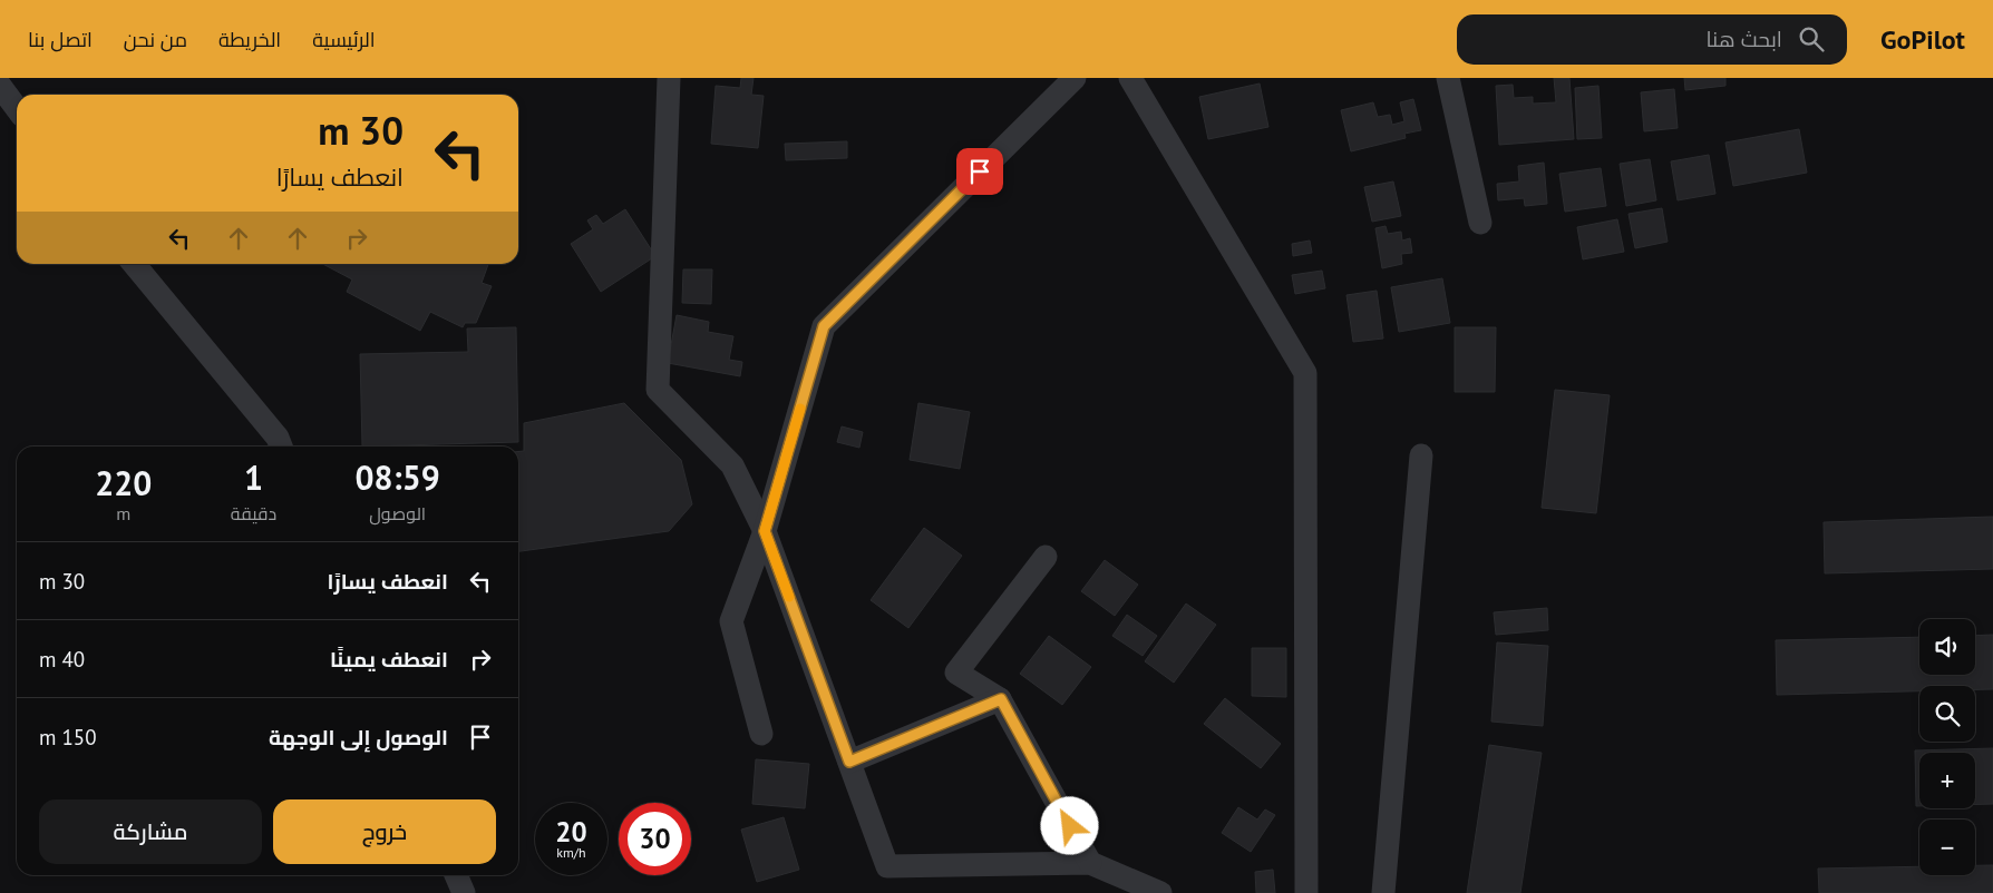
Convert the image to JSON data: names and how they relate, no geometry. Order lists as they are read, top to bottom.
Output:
{
  "page": {
    "header": "GoPilot",
    "search": "ابحث هنا",
    "nav": [
      "الرئيسية",
      "الخريطة",
      "من نحن",
      "اتصل بنا"
    ],
    "turn": ["30 m", "انعطف يسارًا"],
    "eta": [
      "08:59",
      "الوصول",
      "1",
      "دقيقة",
      "220",
      "m"
    ],
    "list": [
      {
        "name": "انعطف يسارًا",
        "value": "30 m"
      },
      {
        "name": "انعطف يمينًا",
        "value": "40 m"
      },
      {
        "name": "الوصول إلى الوجهة",
        "value": "150 m"
      }
    ],
    "map_buttons": ["+", "−"],
    "buttons": ["خروج", "مشاركة"],
    "speed": "20 km/h",
    "limit": "30"
  }
}
